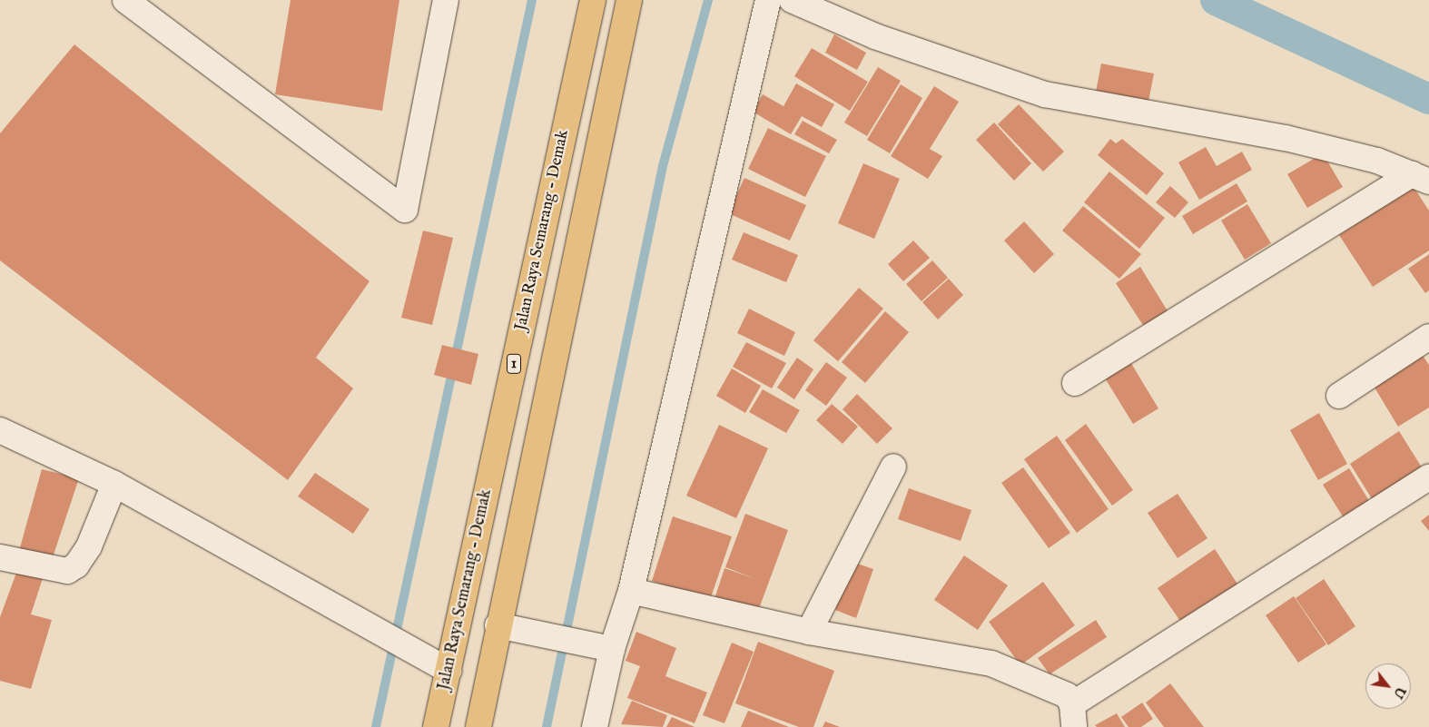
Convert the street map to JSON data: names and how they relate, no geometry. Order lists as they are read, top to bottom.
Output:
{
  "streets": {
    "highway": ["Jalan Raya Semarang - Demak", "1"]
  },
  "north": "bottom right"
}
